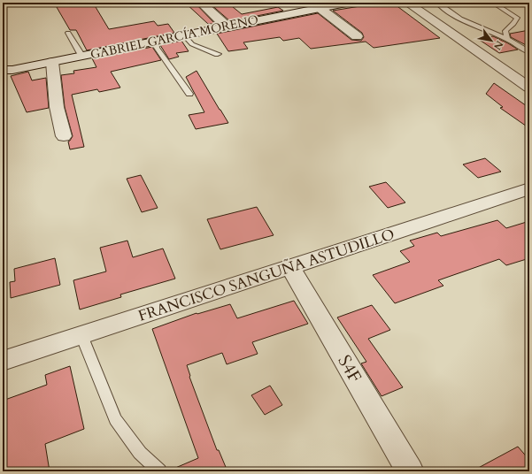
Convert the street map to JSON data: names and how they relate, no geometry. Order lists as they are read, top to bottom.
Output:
{
  "streets": {
    "street": ["GABRIEL GARCÍA MORENO", "FRANCISCO SANGUÑA ASTUDILLO", "S4F"]
  },
  "crossings": [
    ["FRANCISCO SANGUÑA ASTUDILLO", "S4F"]
  ],
  "north": "bottom right"
}
